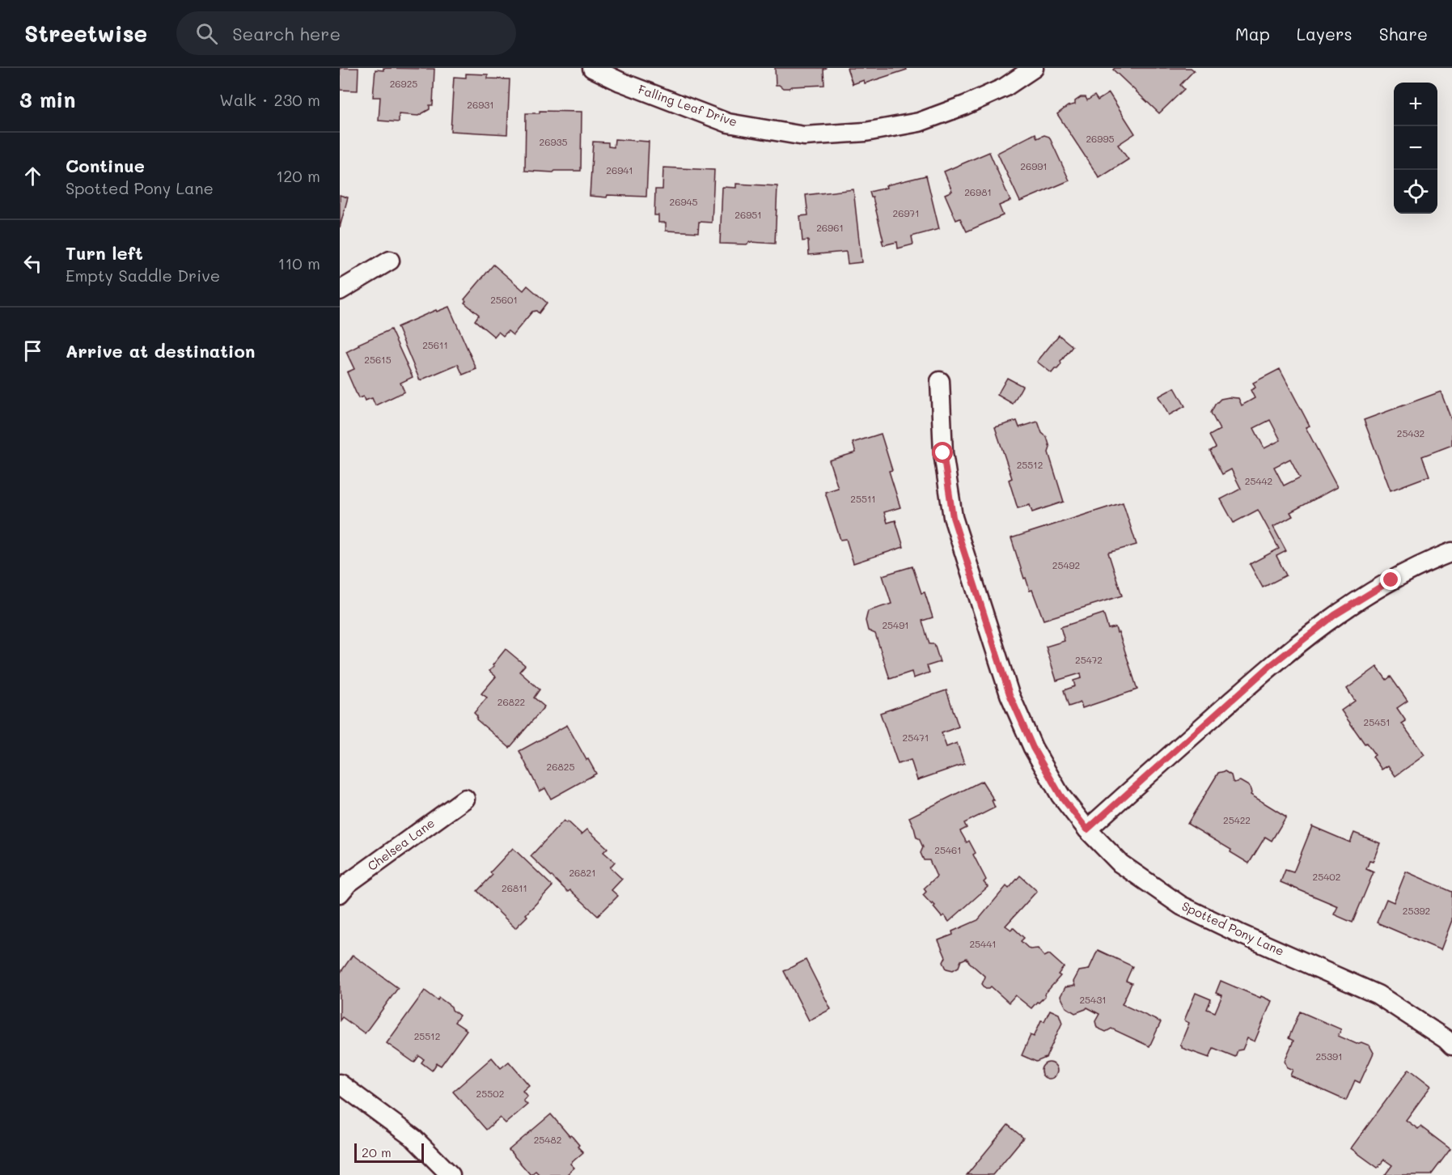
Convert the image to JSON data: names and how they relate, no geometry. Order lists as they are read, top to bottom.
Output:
{
  "streets": {
    "street": ["Falling Leaf Drive", "Chelsea Lane", "Spotted Pony Lane"]
  },
  "house_numbers": [
    "26925",
    "26931",
    "26995",
    "26935",
    "26991",
    "26941",
    "26981",
    "26945",
    "26971",
    "26951",
    "26961",
    "25601",
    "25611",
    "25615",
    "25432",
    "25512",
    "25442",
    "25511",
    "25492",
    "25491",
    "25472",
    "26822",
    "25451",
    "25471",
    "26825",
    "25422",
    "25461",
    "26821",
    "25402",
    "26811",
    "25392",
    "25441",
    "25431",
    "25512",
    "25391",
    "25502",
    "25482"
  ],
  "scale_bar": "20 m",
  "page": {
    "header": "Streetwise",
    "search": "Search here",
    "nav": ["Map", "Layers", "Share"],
    "heading": ["3 min", "Walk · 230 m"],
    "map_buttons": ["+", "−"],
    "list": [
      ["Continue", "Spotted Pony Lane", "120 m"],
      ["Turn left", "Empty Saddle Drive", "110 m"],
      "Arrive at destination"
    ],
    "scale": "20 m"
  }
}
